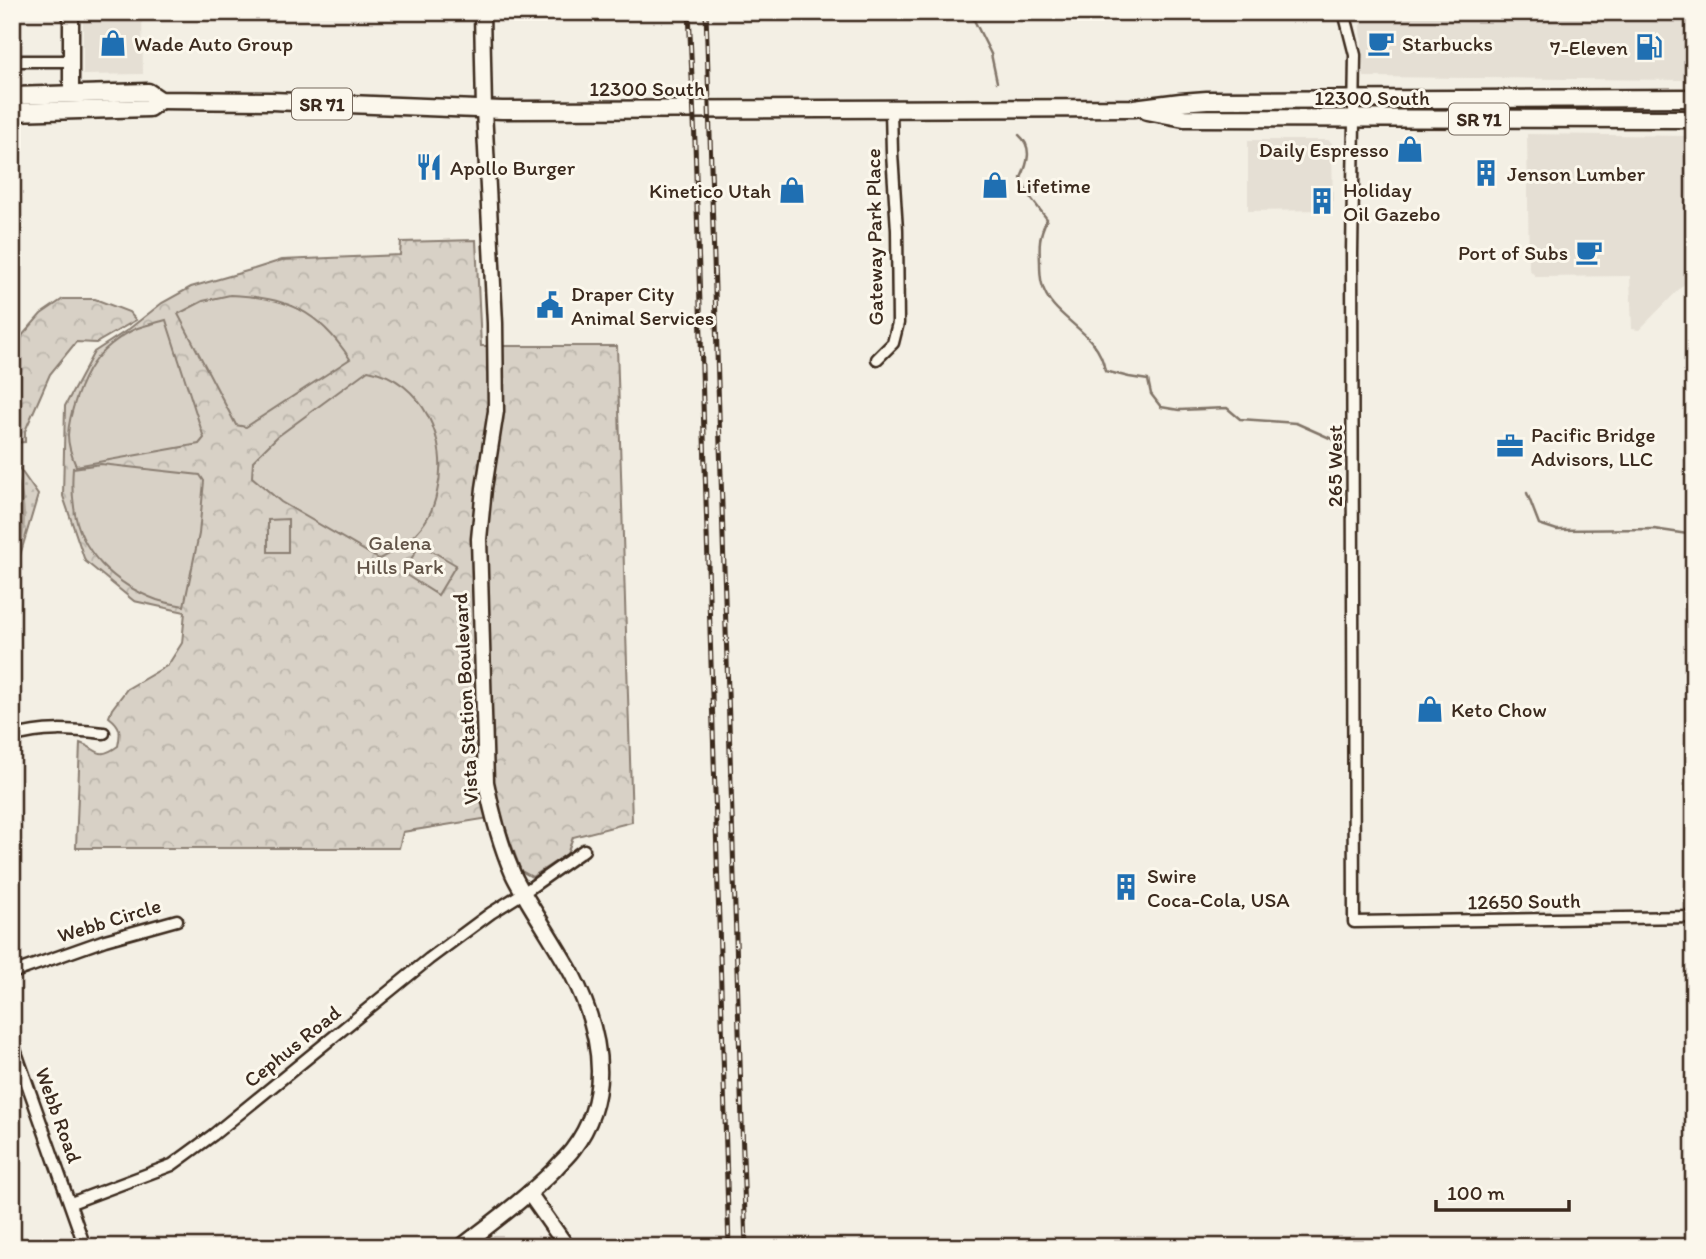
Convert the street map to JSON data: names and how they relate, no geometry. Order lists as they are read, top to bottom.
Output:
{
  "streets": {
    "main road": ["12300 South", "SR 71"],
    "street": [
      "Gateway Park Place",
      "265 West",
      "Vista Station Boulevard",
      "12650 South",
      "Webb Circle",
      "Cephus Road",
      "Webb Road"
    ]
  },
  "crossings": [
    ["12300 South", "Gateway Park Place"],
    ["12300 South", "265 West"],
    ["12300 South", "Vista Station Boulevard"],
    ["265 West", "12650 South"],
    ["Vista Station Boulevard", "Cephus Road"],
    ["Cephus Road", "Webb Road"]
  ],
  "parks": ["Galena Hills Park"],
  "places": {
    "shop": [
      "Wade Auto Group",
      "Daily Espresso",
      "Lifetime",
      "Kinetico Utah",
      "Keto Chow"
    ],
    "cafe": ["Starbucks", "Port of Subs"],
    "fuel station": ["7-Eleven"],
    "restaurant": ["Apollo Burger"],
    "building": ["Jenson Lumber", "Holiday Oil Gazebo", "Swire Coca-Cola, USA"],
    "public building": ["Draper City Animal Services"],
    "office": ["Pacific Bridge Advisors, LLC"]
  },
  "scale_bar": "100 m"
}
